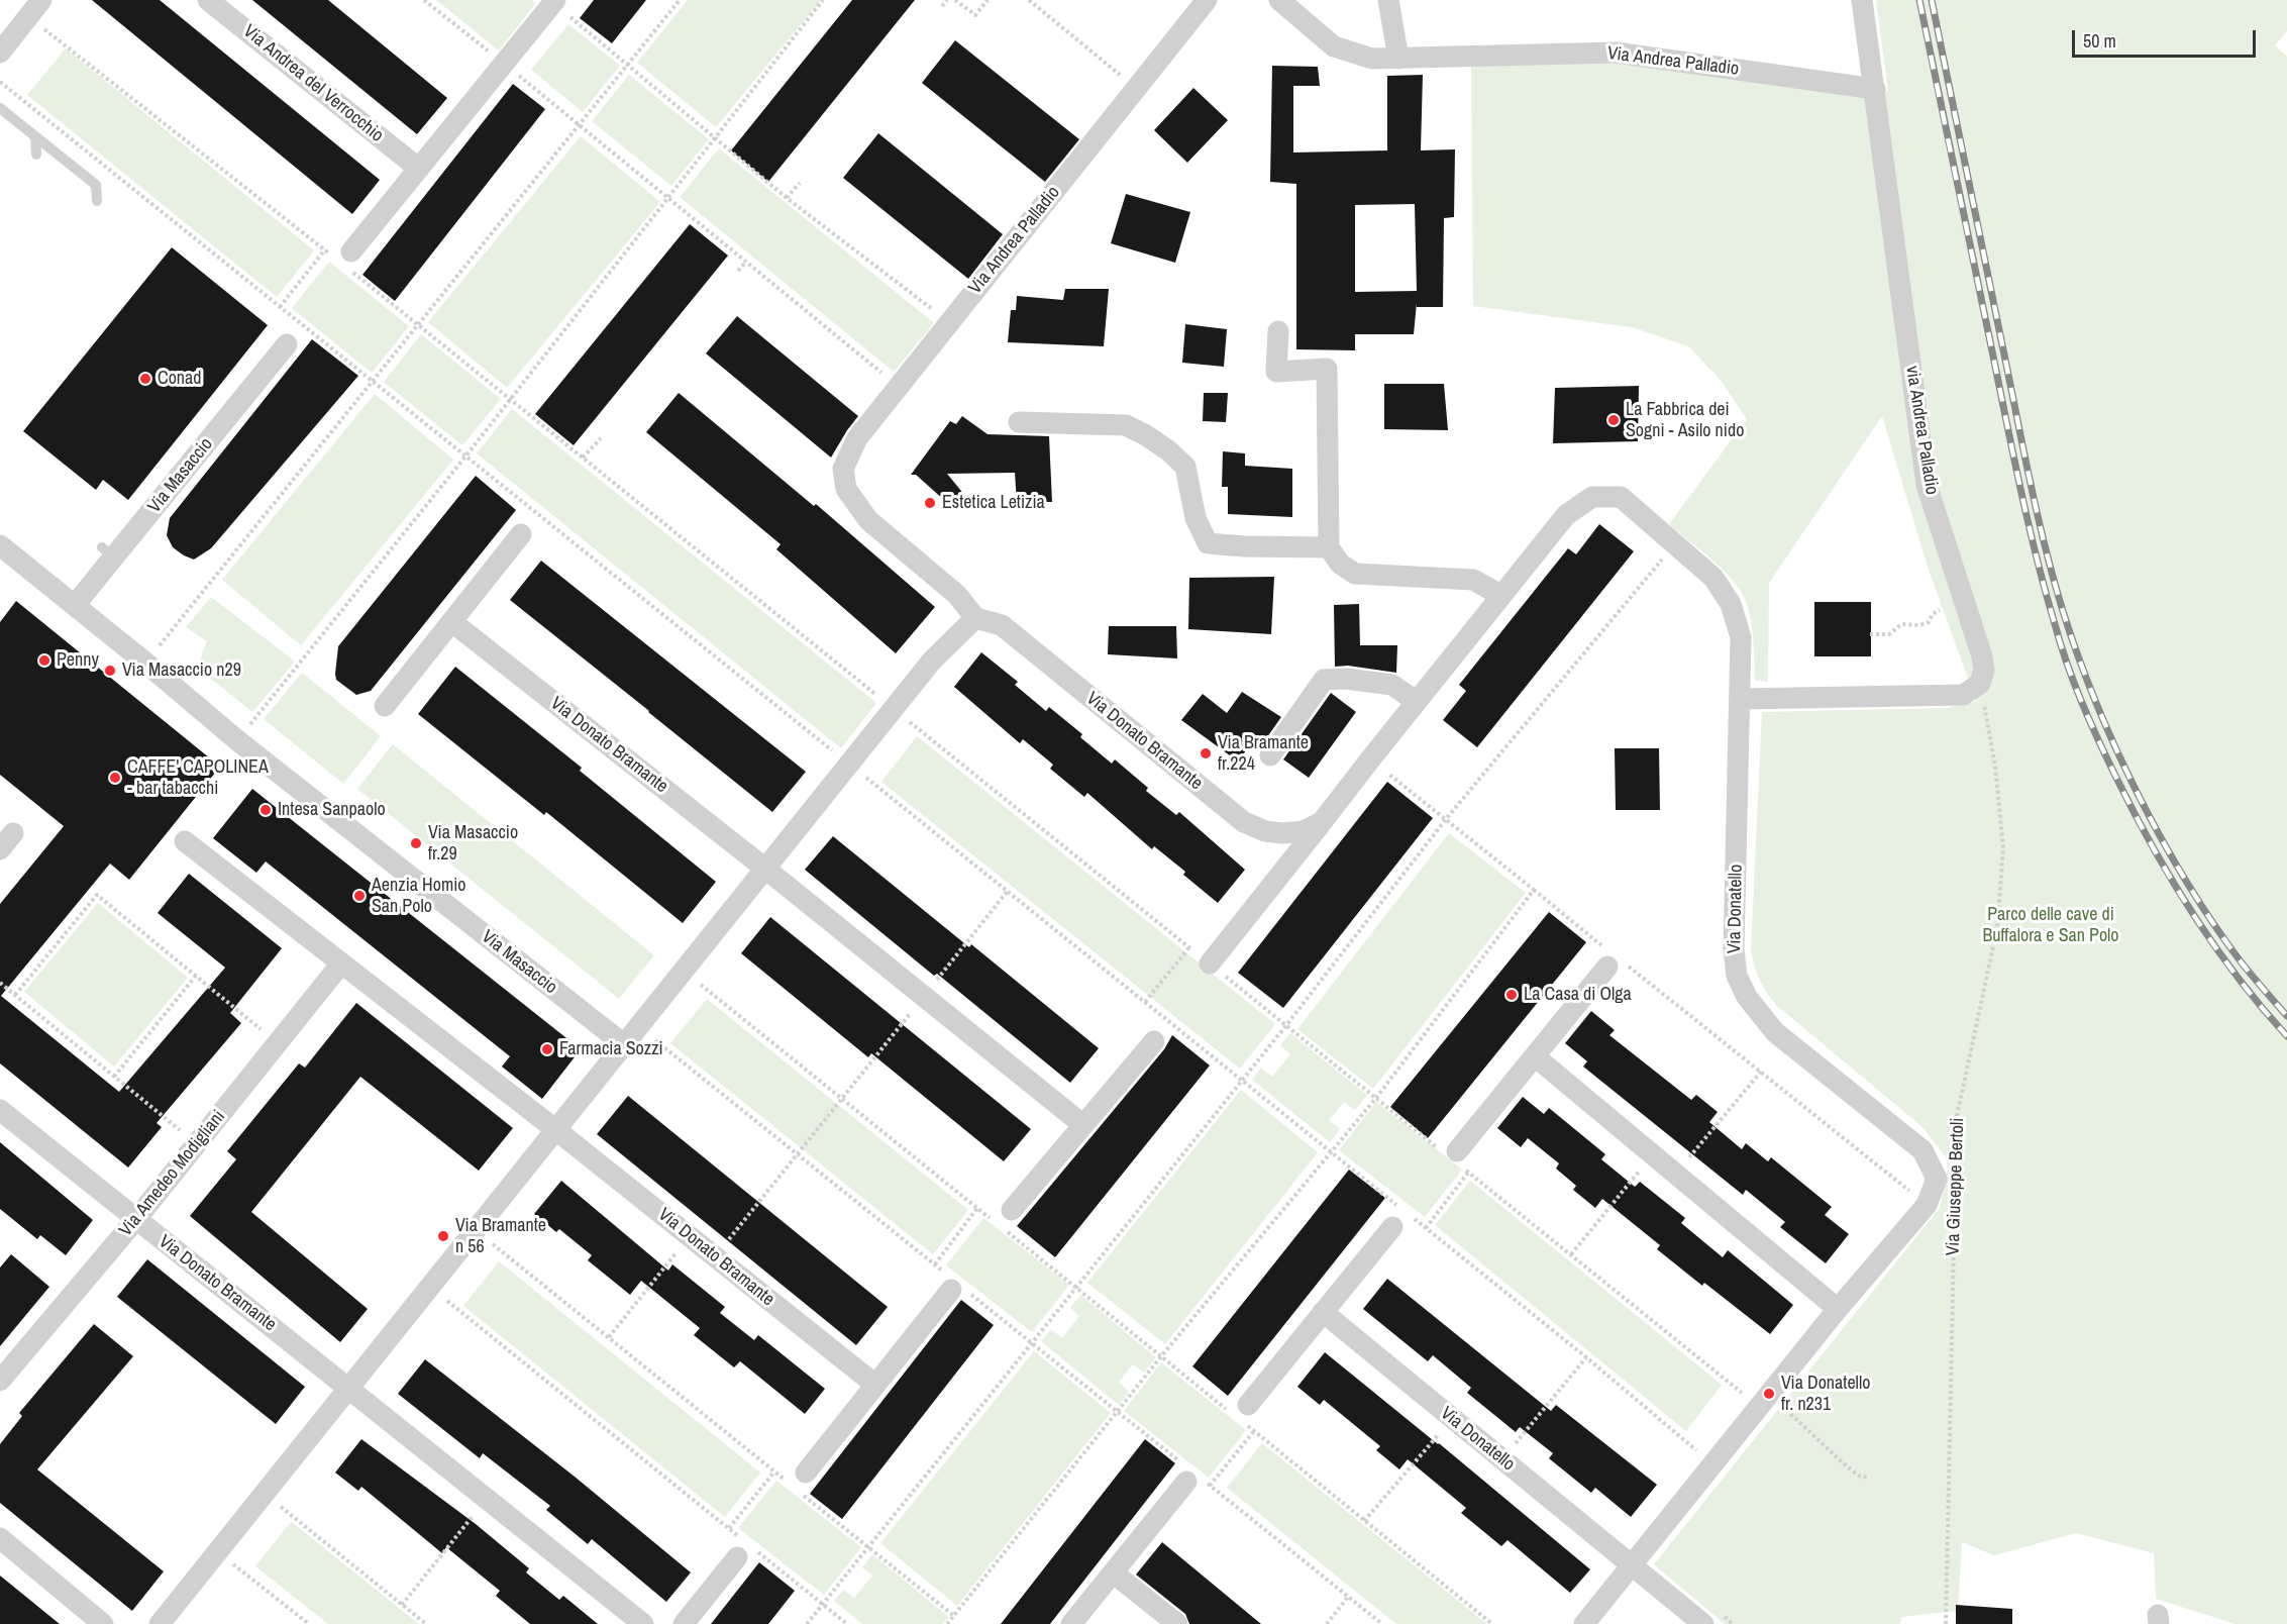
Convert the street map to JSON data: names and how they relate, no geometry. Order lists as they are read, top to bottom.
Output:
{
  "streets": {
    "street": [
      "Via Andrea Palladio",
      "Via Andrea del Verrocchio",
      "via Andrea Palladio",
      "Via Masaccio",
      "Via Donato Bramante",
      "Via Donatello",
      "Via Amedeo Modigliani"
    ],
    "path": ["Via Giuseppe Bertoli"]
  },
  "crossings": [
    ["Via Andrea Palladio", "via Andrea Palladio"],
    ["Via Andrea Palladio", "Via Donato Bramante"],
    ["via Andrea Palladio", "Via Giuseppe Bertoli"],
    ["Via Donato Bramante", "Via Amedeo Modigliani"]
  ],
  "parks": ["Parco delle cave di Buffalora e San Polo"],
  "places": [
    "Conad",
    "La Fabbrica dei Sogni - Asilo nido",
    "Estetica Letizia",
    "Penny",
    "Via Masaccio n29",
    "Via Bramante fr.224",
    "CAFFE' CAPOLINEA - bar tabacchi",
    "Intesa Sanpaolo",
    "Via Masaccio fr.29",
    "Aenzia Homio San Polo",
    "La Casa di Olga",
    "Farmacia Sozzi",
    "Via Bramante n 56",
    "Via Donatello fr. n231"
  ],
  "scale_bar": "50 m"
}
